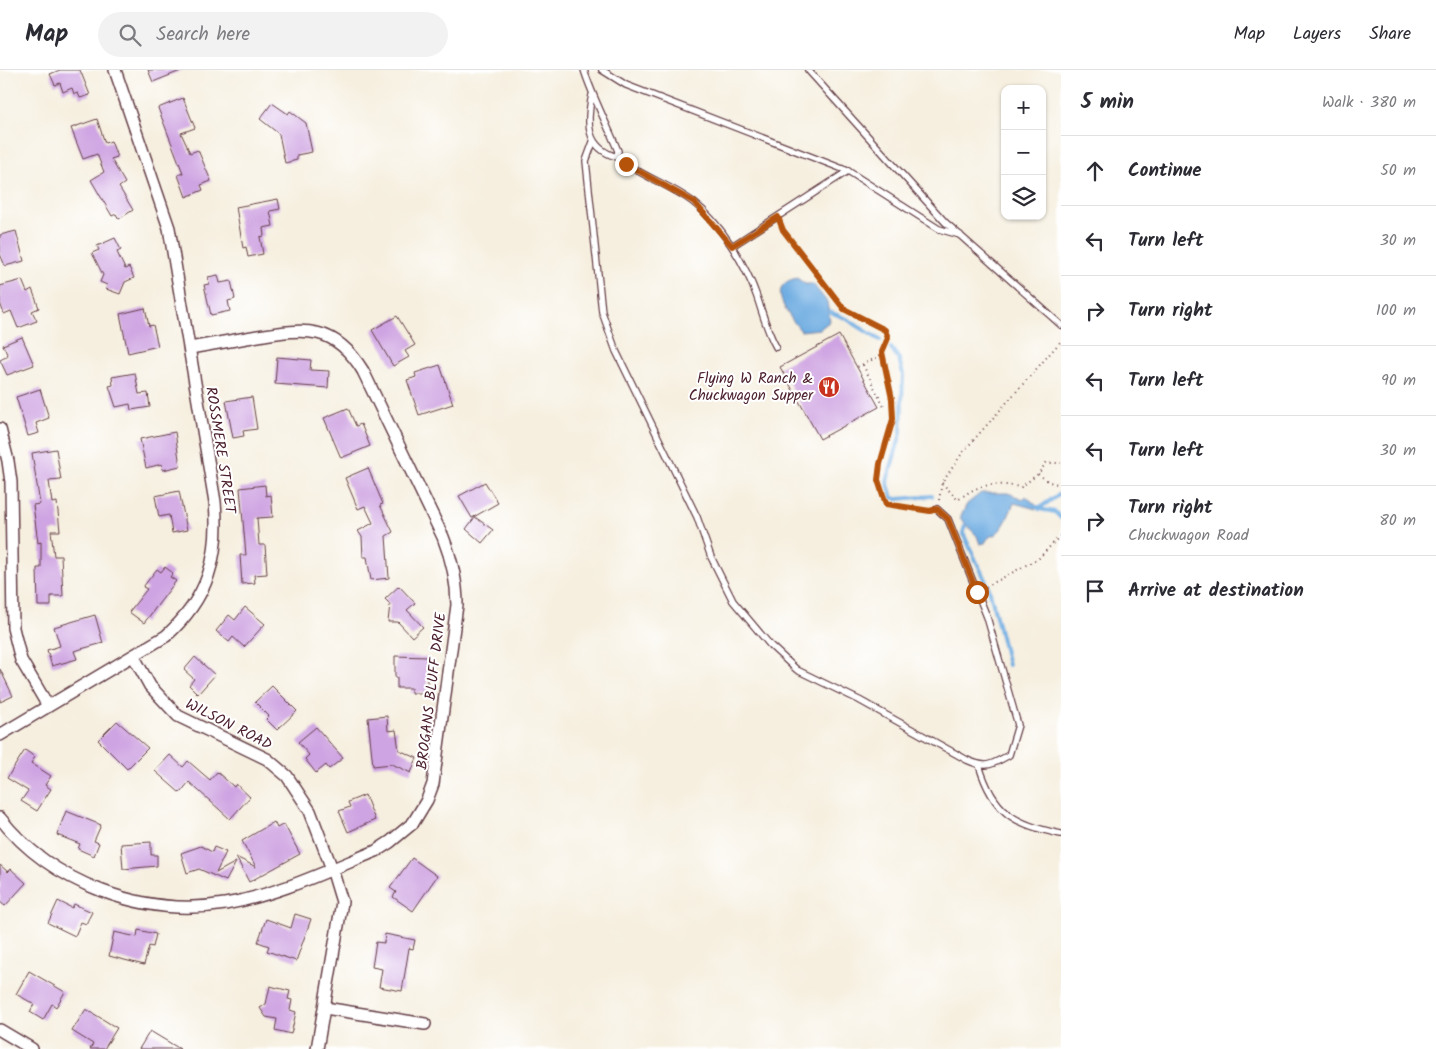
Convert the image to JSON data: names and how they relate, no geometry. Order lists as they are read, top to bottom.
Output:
{
  "streets": {
    "street": ["ROSSMERE STREET", "BROGANS BLUFF DRIVE", "WILSON ROAD"]
  },
  "crossings": [
    ["ROSSMERE STREET", "BROGANS BLUFF DRIVE"],
    ["ROSSMERE STREET", "WILSON ROAD"],
    ["BROGANS BLUFF DRIVE", "WILSON ROAD"]
  ],
  "places": {
    "restaurant": ["Flying W Ranch & Chuckwagon Supper"]
  },
  "page": {
    "header": "Map",
    "search": "Search here",
    "nav": ["Map", "Layers", "Share"],
    "heading": ["5 min", "Walk · 380 m"],
    "map_buttons": ["+", "−"],
    "list": [
      ["Continue", "50 m"],
      ["Turn left", "30 m"],
      ["Turn right", "100 m"],
      ["Turn left", "90 m"],
      ["Turn left", "30 m"],
      ["Turn right", "Chuckwagon Road", "80 m"],
      "Arrive at destination"
    ]
  }
}
